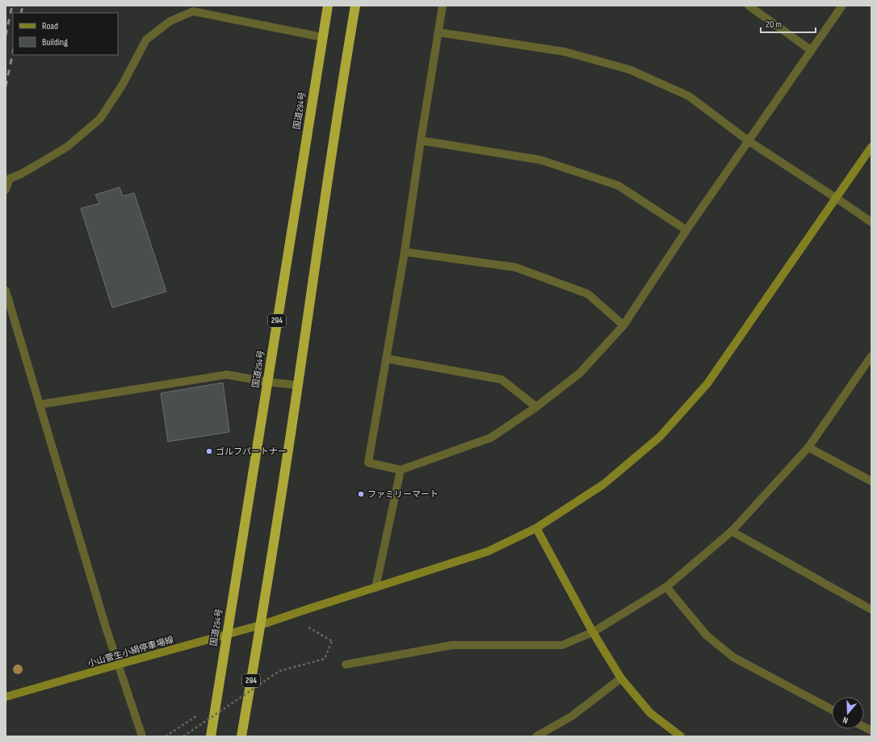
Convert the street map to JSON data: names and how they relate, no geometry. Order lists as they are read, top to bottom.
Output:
{
  "streets": {
    "highway": ["国道294号", "294"],
    "street": ["小山菅生小絹停車場線"]
  },
  "crossings": [
    ["国道294号", "小山菅生小絹停車場線"],
    ["294", "小山菅生小絹停車場線"]
  ],
  "places": ["ゴルフパートナー", "ファミリーマート"],
  "legend": ["Road", "Building"],
  "scale_bar": "20 m",
  "north": "bottom"
}
